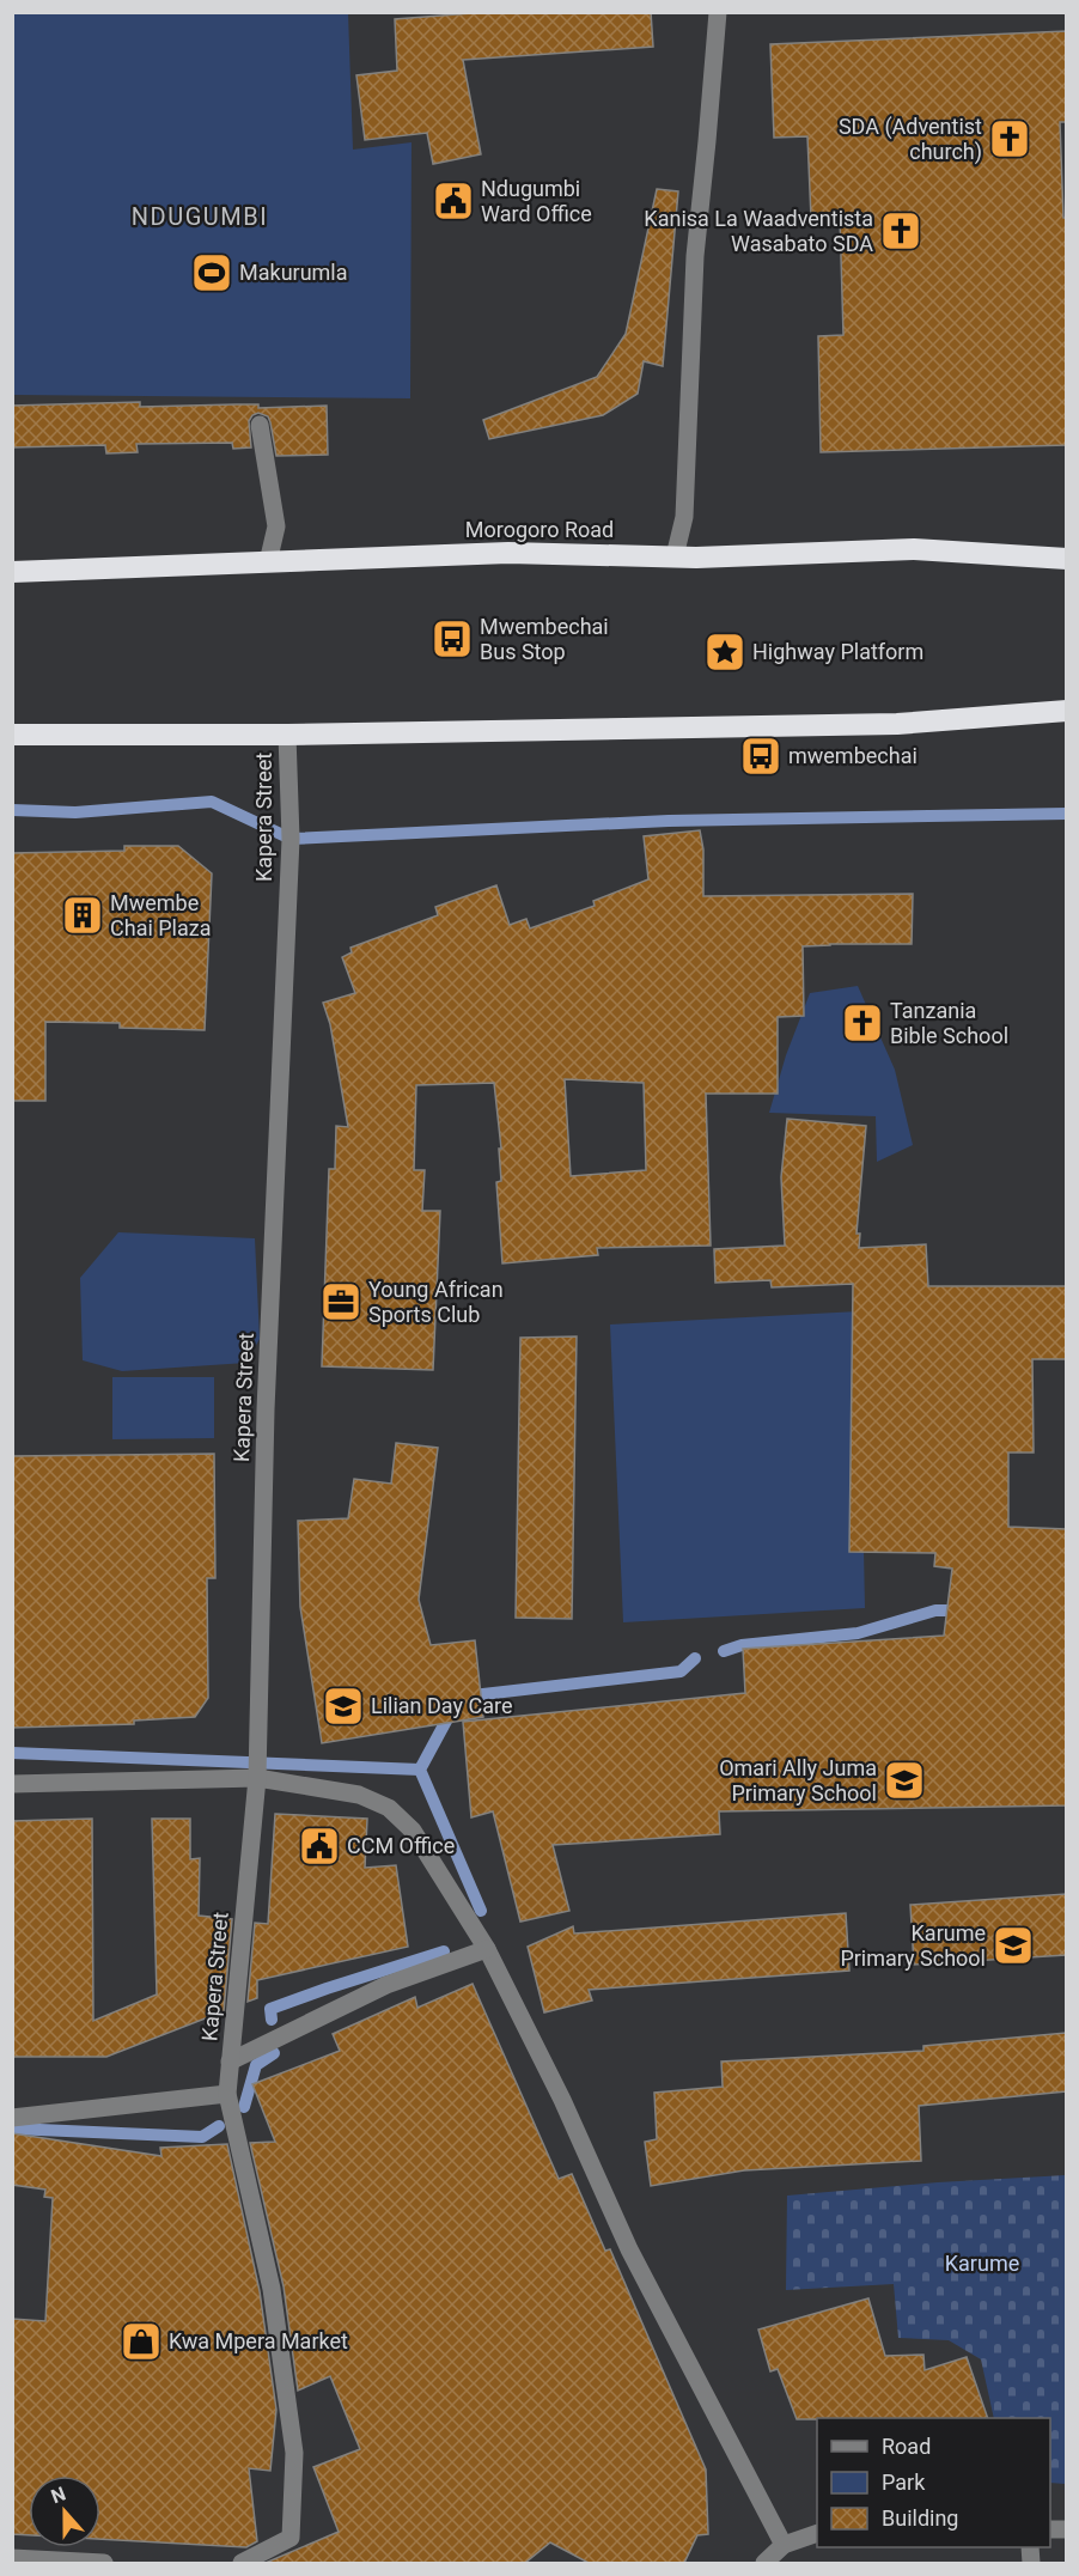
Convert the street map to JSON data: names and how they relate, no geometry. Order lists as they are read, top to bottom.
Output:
{
  "streets": {
    "highway": ["Morogoro Road"],
    "street": ["Kapera Street"]
  },
  "districts": ["NDUGUMBI"],
  "parks": ["Karume"],
  "places": {
    "church": ["SDA (Adventist church)", "Kanisa La Waadventista Wasabato SDA", "Tanzania Bible School"],
    "public building": ["Ndugumbi Ward Office", "CCM Office"],
    "sports": ["Makurumla"],
    "bus stop": ["Mwembechai Bus Stop", "mwembechai"],
    "place": ["Highway Platform"],
    "building": ["Mwembe Chai Plaza"],
    "office": ["Young African Sports Club"],
    "school or university": ["Lilian Day Care", "Omari Ally Juma Primary School", "Karume Primary School"],
    "shop": ["Kwa Mpera Market"]
  },
  "legend": ["Road", "Park", "Building"],
  "north": "top"
}
